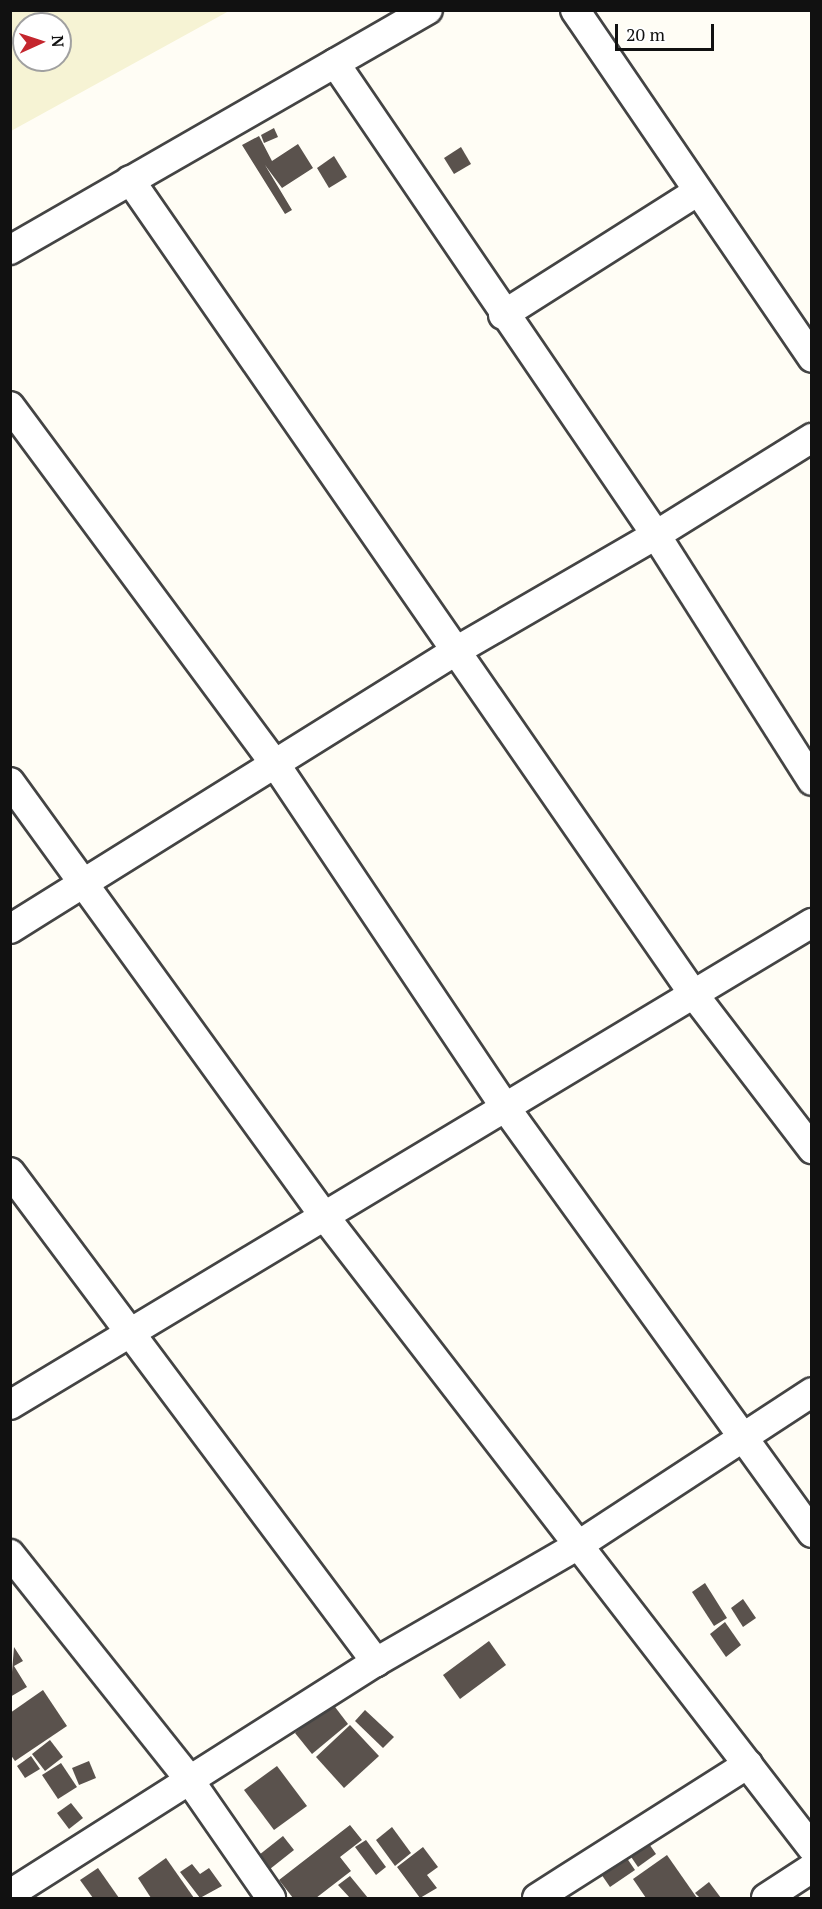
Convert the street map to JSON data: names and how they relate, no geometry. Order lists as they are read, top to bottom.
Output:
{
  "scale_bar": "20 m",
  "north": "right"
}
